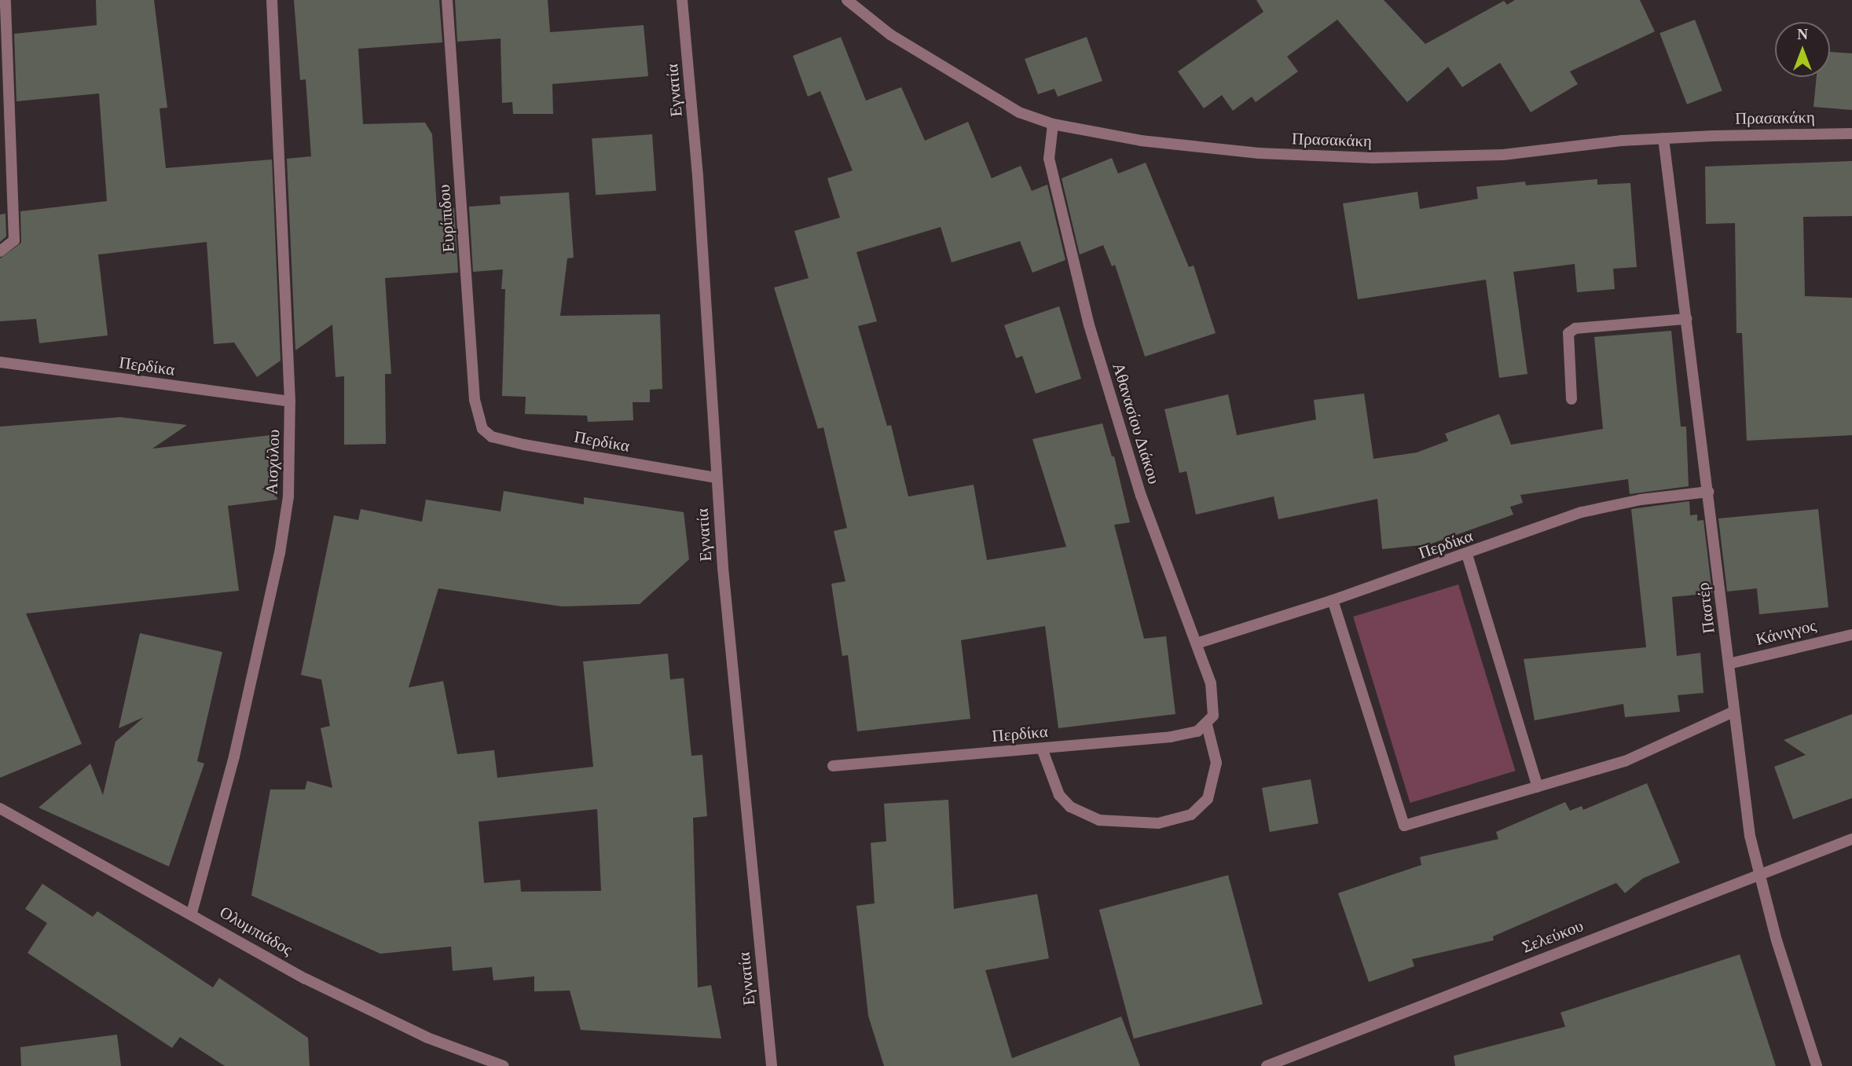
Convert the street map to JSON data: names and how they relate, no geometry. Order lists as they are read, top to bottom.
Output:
{
  "streets": {
    "street": [
      "Εγνατία",
      "Πρασακάκη",
      "Ευρίπιδου",
      "Περδίκα",
      "Αθανασίου Διάκου",
      "Αισχύλου",
      "Παστέρ",
      "Κάνιγγος",
      "Ολυμπιάδος",
      "Σελεύκου"
    ]
  },
  "crossings": [
    ["Εγνατία", "Περδίκα"],
    ["Πρασακάκη", "Αθανασίου Διάκου"],
    ["Πρασακάκη", "Παστέρ"],
    ["Ευρίπιδου", "Περδίκα"],
    ["Περδίκα", "Αθανασίου Διάκου"],
    ["Περδίκα", "Αισχύλου"],
    ["Περδίκα", "Παστέρ"],
    ["Αισχύλου", "Ολυμπιάδος"],
    ["Παστέρ", "Κάνιγγος"],
    ["Παστέρ", "Σελεύκου"]
  ],
  "north": "top"
}
